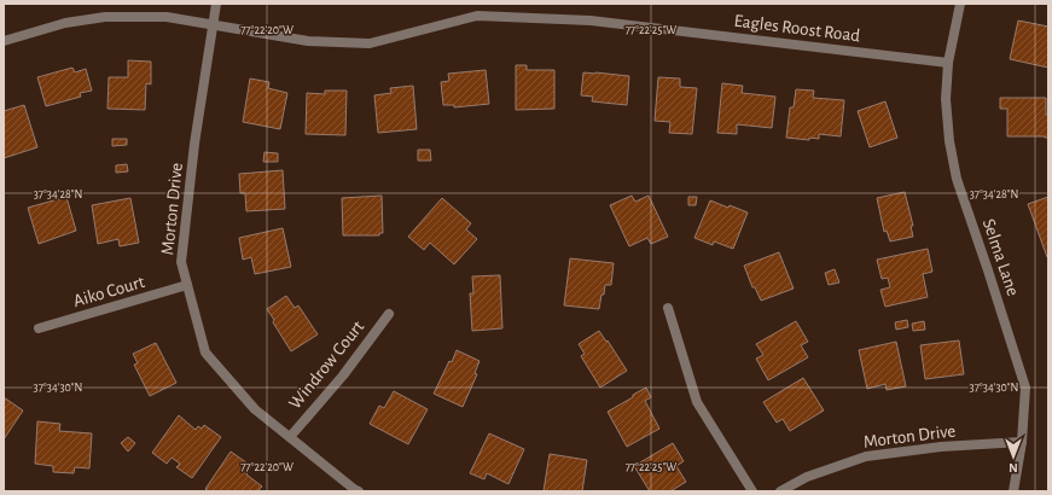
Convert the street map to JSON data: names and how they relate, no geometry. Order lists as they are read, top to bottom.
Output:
{
  "streets": {
    "street": [
      "Eagles Roost Road",
      "Morton Drive",
      "Selma Lane",
      "Aiko Court",
      "Windrow Court"
    ]
  },
  "crossings": [
    ["Eagles Roost Road", "Morton Drive"],
    ["Eagles Roost Road", "Selma Lane"],
    ["Morton Drive", "Selma Lane"],
    ["Morton Drive", "Aiko Court"],
    ["Morton Drive", "Windrow Court"]
  ],
  "north": "bottom",
  "coordinates": [
    "77°22'20\"W",
    "77°22'25\"W",
    "37°34'28\"N",
    "37°34'30\"N"
  ]
}
